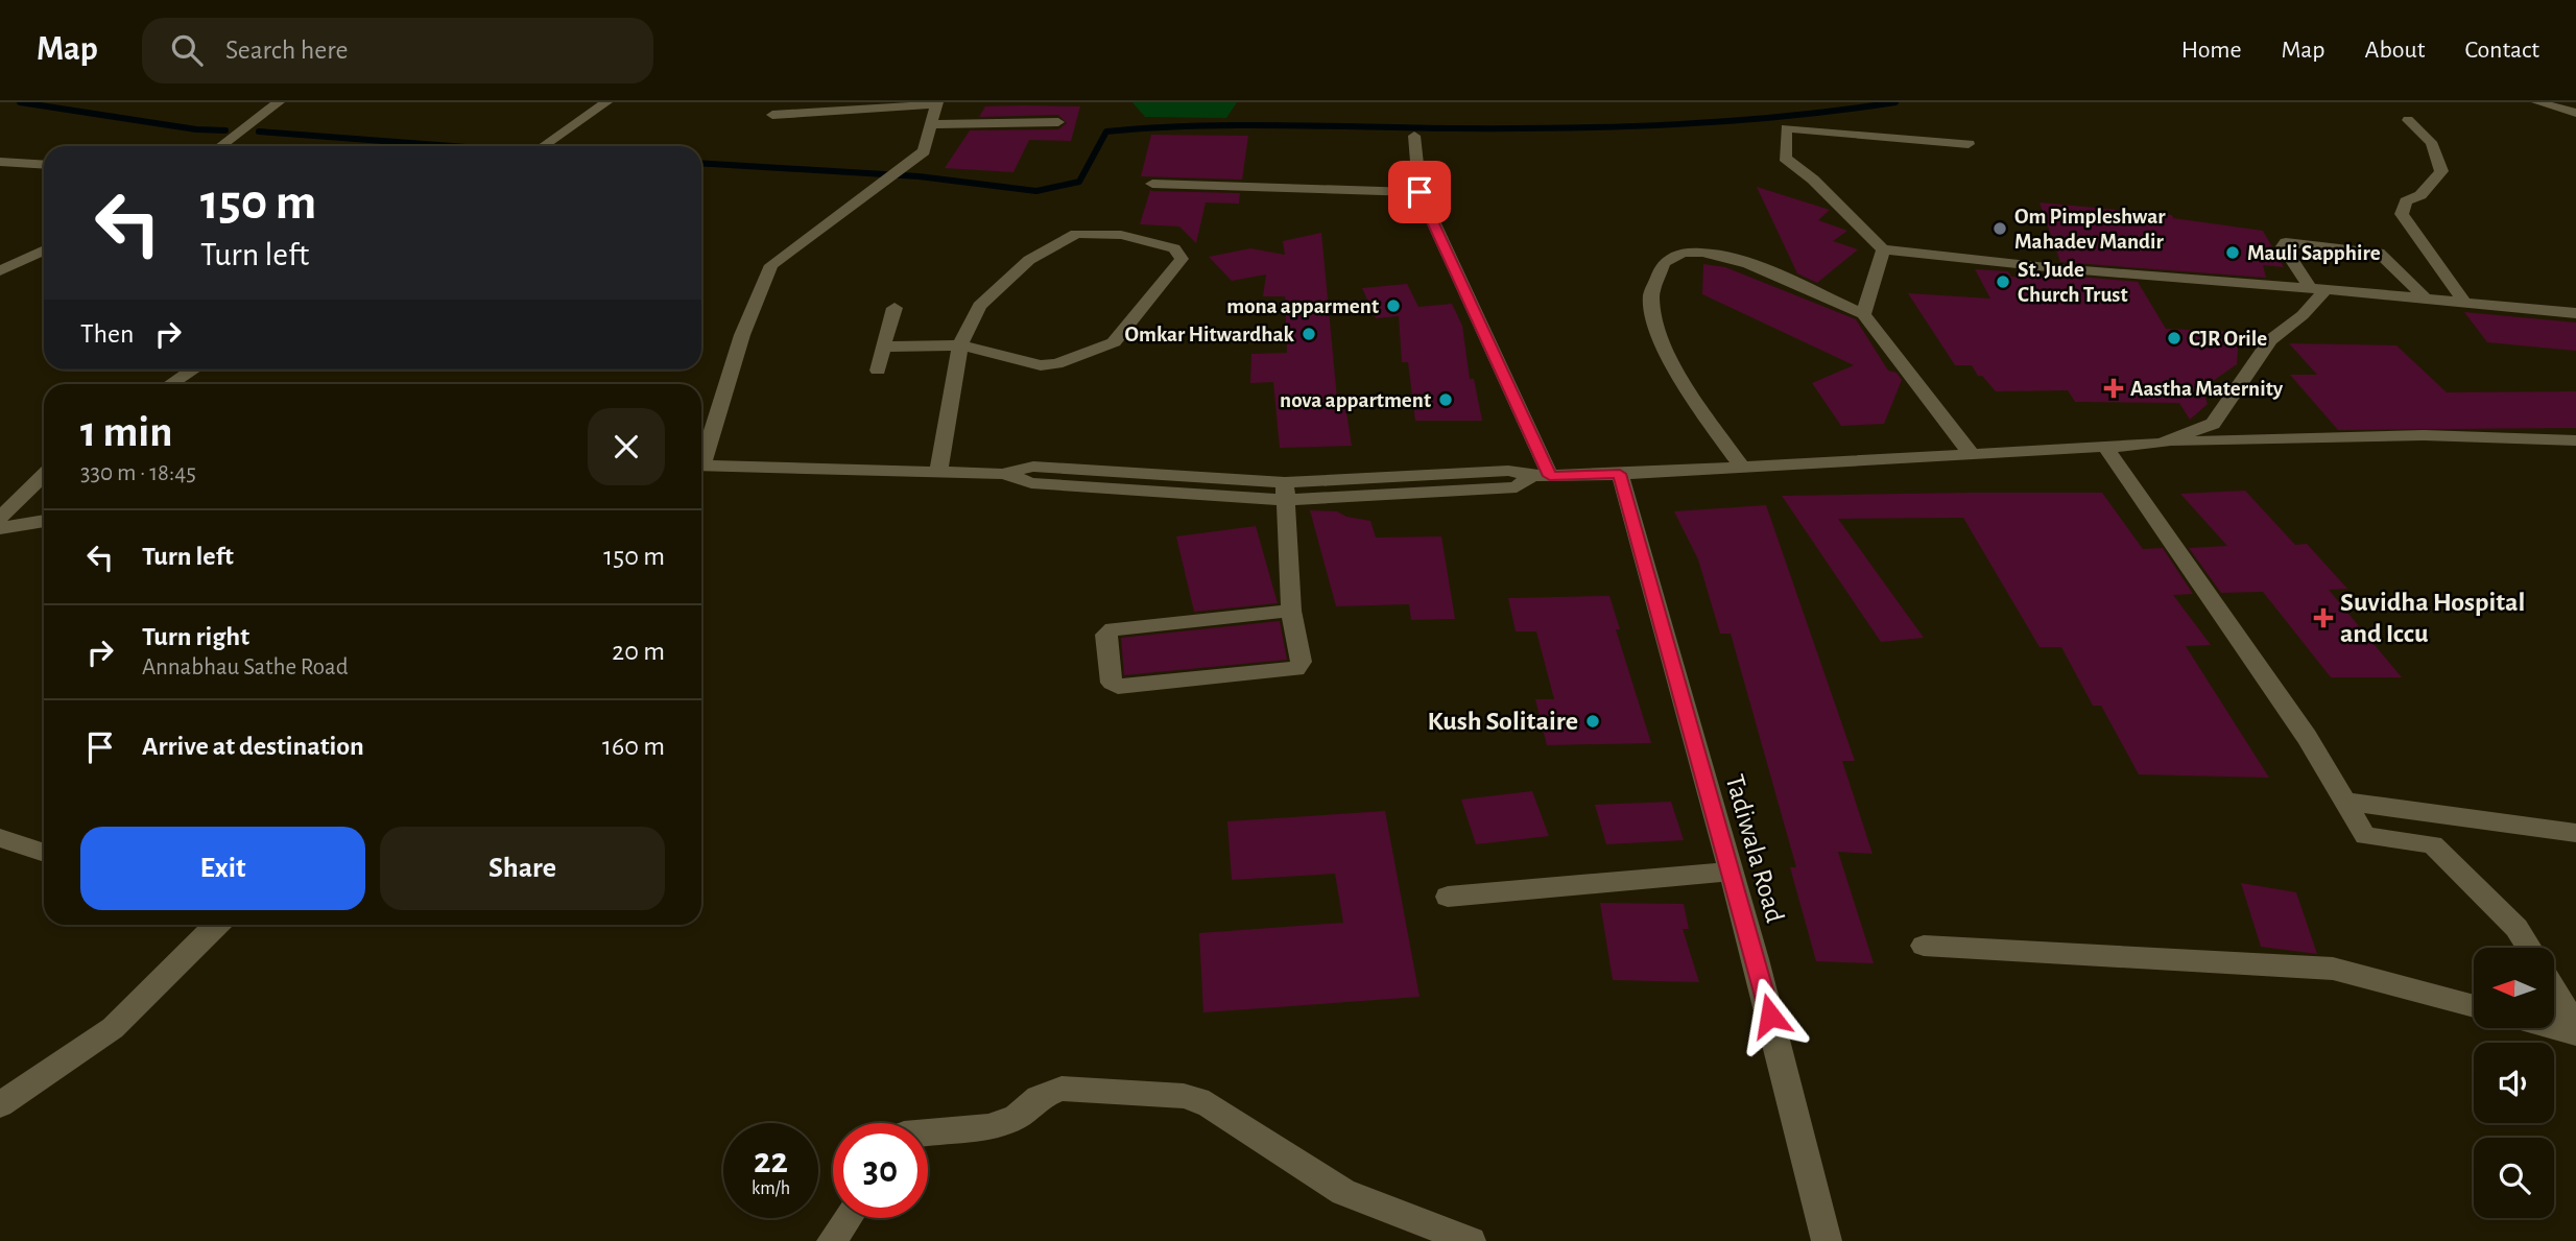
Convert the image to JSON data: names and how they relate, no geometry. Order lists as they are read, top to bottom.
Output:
{
  "streets": {
    "street": ["Tadiwala Road"]
  },
  "places": {
    "other": [
      "Om Pimpleshwar Mahadev Mandir",
      "Mauli Sapphire",
      "St. Jude Church Trust",
      "mona apparment",
      "Omkar Hitwardhak",
      "CJR Orile",
      "nova appartment",
      "Kush Solitaire"
    ],
    "health": ["Aastha Maternity", "Suvidha Hospital and Iccu"]
  },
  "north": "left",
  "page": {
    "header": "Map",
    "search": "Search here",
    "nav": [
      "Home",
      "Map",
      "About",
      "Contact"
    ],
    "turn": ["150 m", "Turn left"],
    "then": "Then",
    "heading": ["1 min", "330 m · 18:45"],
    "list": [
      {
        "name": "Turn left",
        "value": "150 m"
      },
      {
        "name": "Turn right",
        "note": "Annabhau Sathe Road",
        "value": "20 m"
      },
      {
        "name": "Arrive at destination",
        "value": "160 m"
      }
    ],
    "buttons": ["Exit", "Share"],
    "speed": "22 km/h",
    "limit": "30"
  }
}
